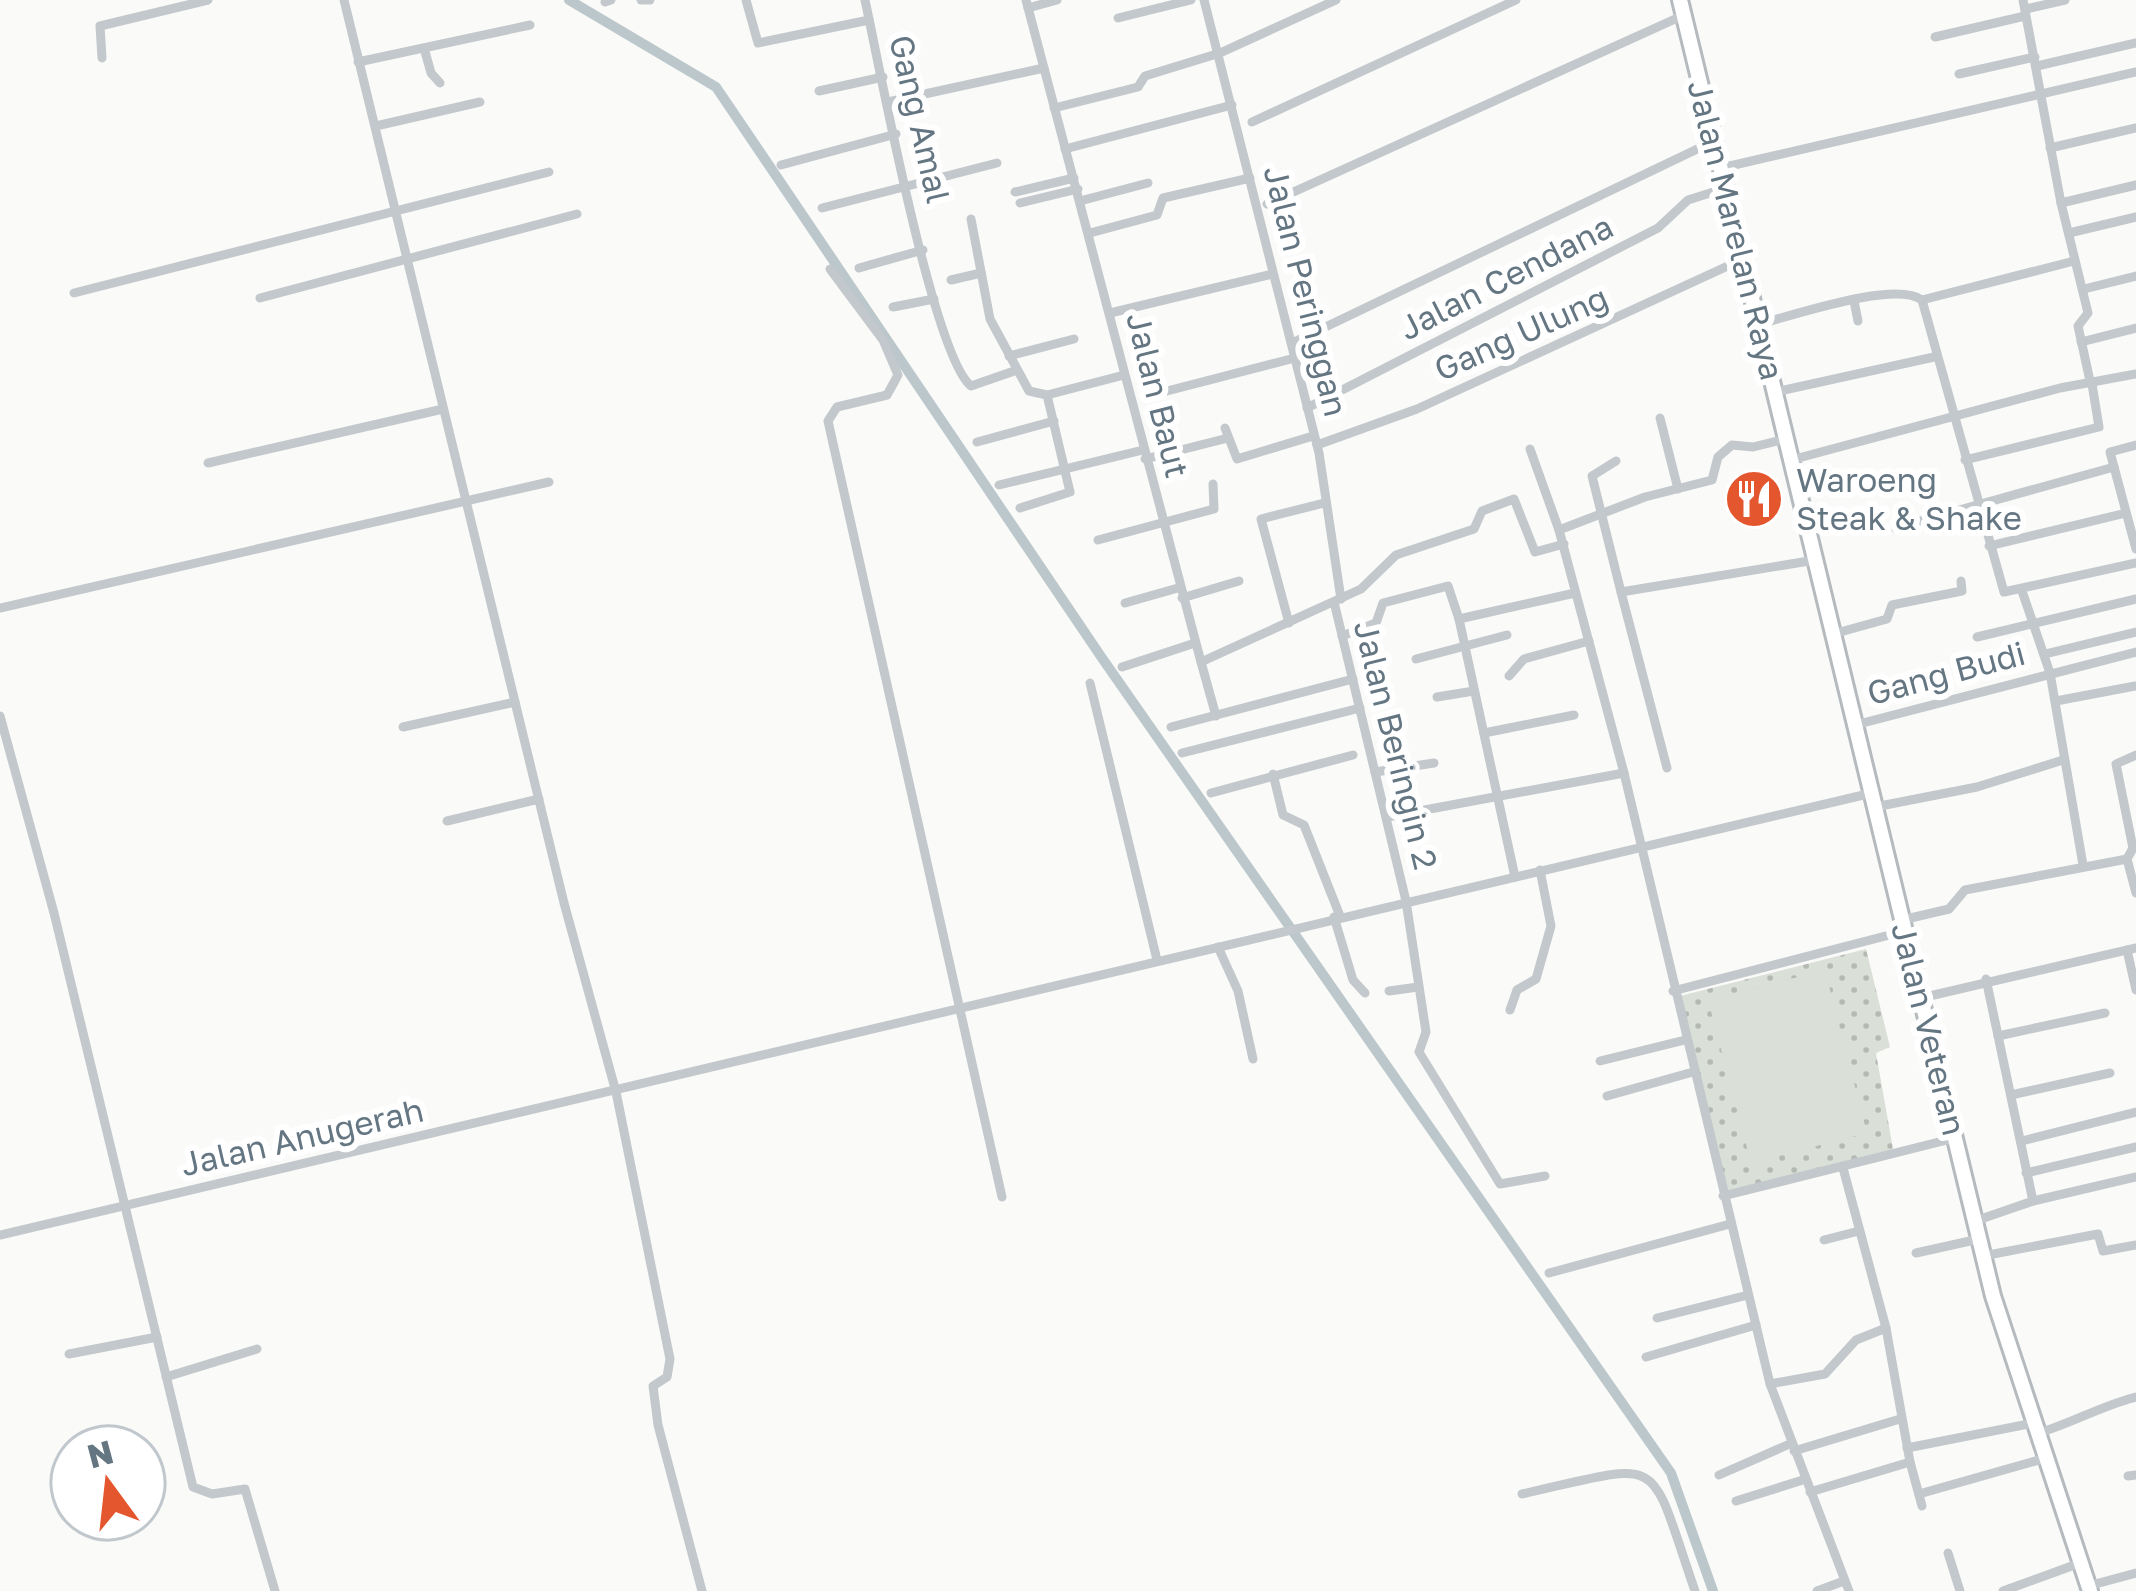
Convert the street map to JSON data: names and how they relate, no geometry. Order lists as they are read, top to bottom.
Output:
{
  "streets": {
    "main road": ["Jalan Marelan Raya", "Jalan Veteran"],
    "street": [
      "Gang Amal",
      "Jalan Cendana",
      "Jalan Peringgan",
      "Gang Ulung",
      "Jalan Baut",
      "Gang Budi",
      "Jalan Beringin 2",
      "Jalan Anugerah"
    ]
  },
  "crossings": [
    ["Jalan Marelan Raya", "Jalan Cendana"],
    ["Jalan Marelan Raya", "Gang Ulung"],
    ["Jalan Marelan Raya", "Jalan Veteran"],
    ["Jalan Cendana", "Jalan Peringgan"],
    ["Jalan Peringgan", "Gang Ulung"],
    ["Jalan Peringgan", "Jalan Beringin 2"],
    ["Gang Ulung", "Jalan Baut"],
    ["Gang Budi", "Jalan Veteran"],
    ["Jalan Beringin 2", "Jalan Anugerah"],
    ["Jalan Veteran", "Jalan Anugerah"]
  ],
  "places": {
    "restaurant": ["Waroeng Steak & Shake"]
  },
  "north": "top"
}
